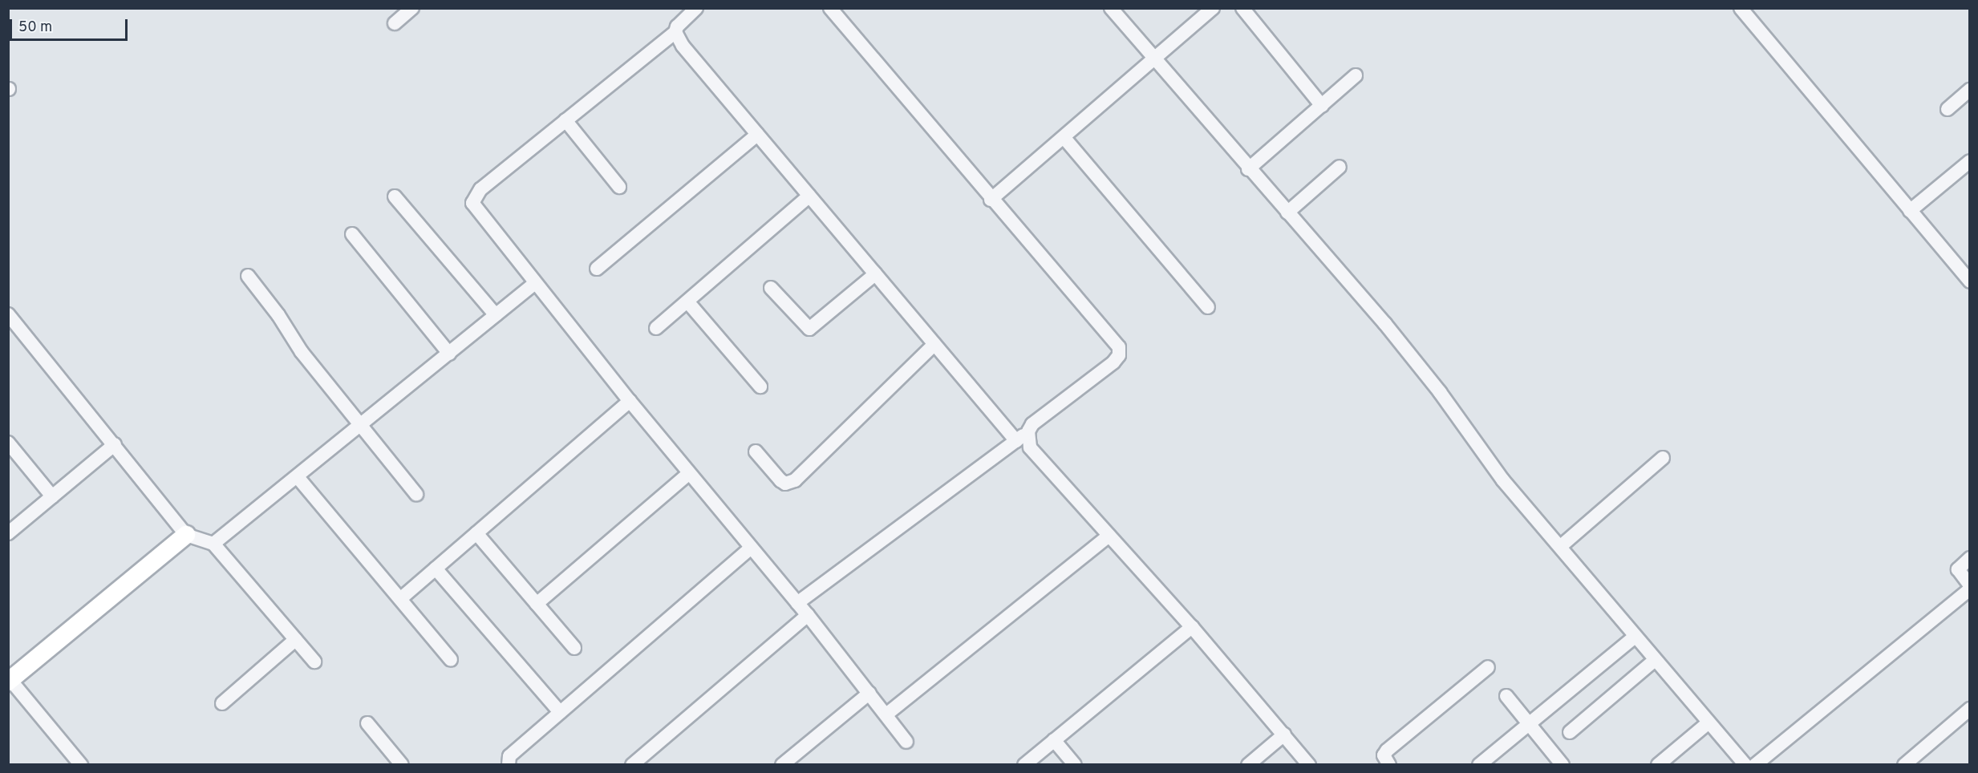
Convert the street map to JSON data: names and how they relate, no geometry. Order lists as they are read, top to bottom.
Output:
{
  "scale_bar": "50 m"
}
